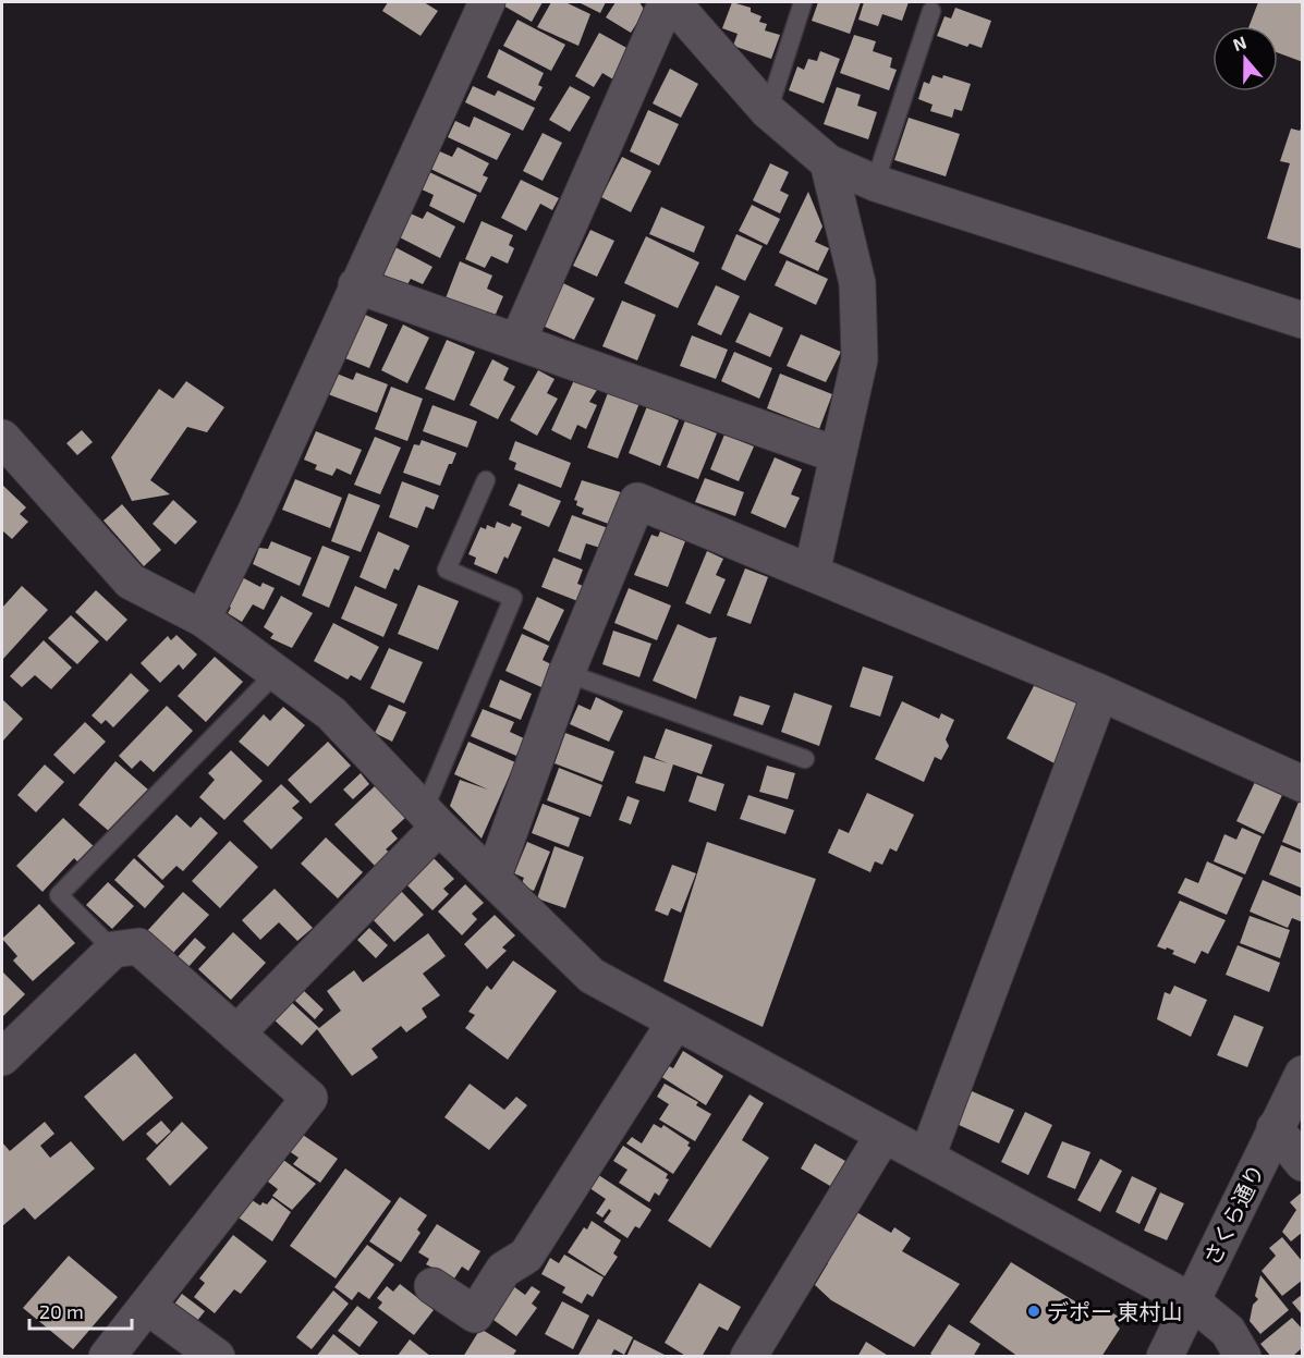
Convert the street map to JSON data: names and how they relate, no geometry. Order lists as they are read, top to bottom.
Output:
{
  "streets": {
    "street": ["さくら通り"]
  },
  "places": ["デポー 東村山"],
  "scale_bar": "20 m",
  "north": "top"
}
